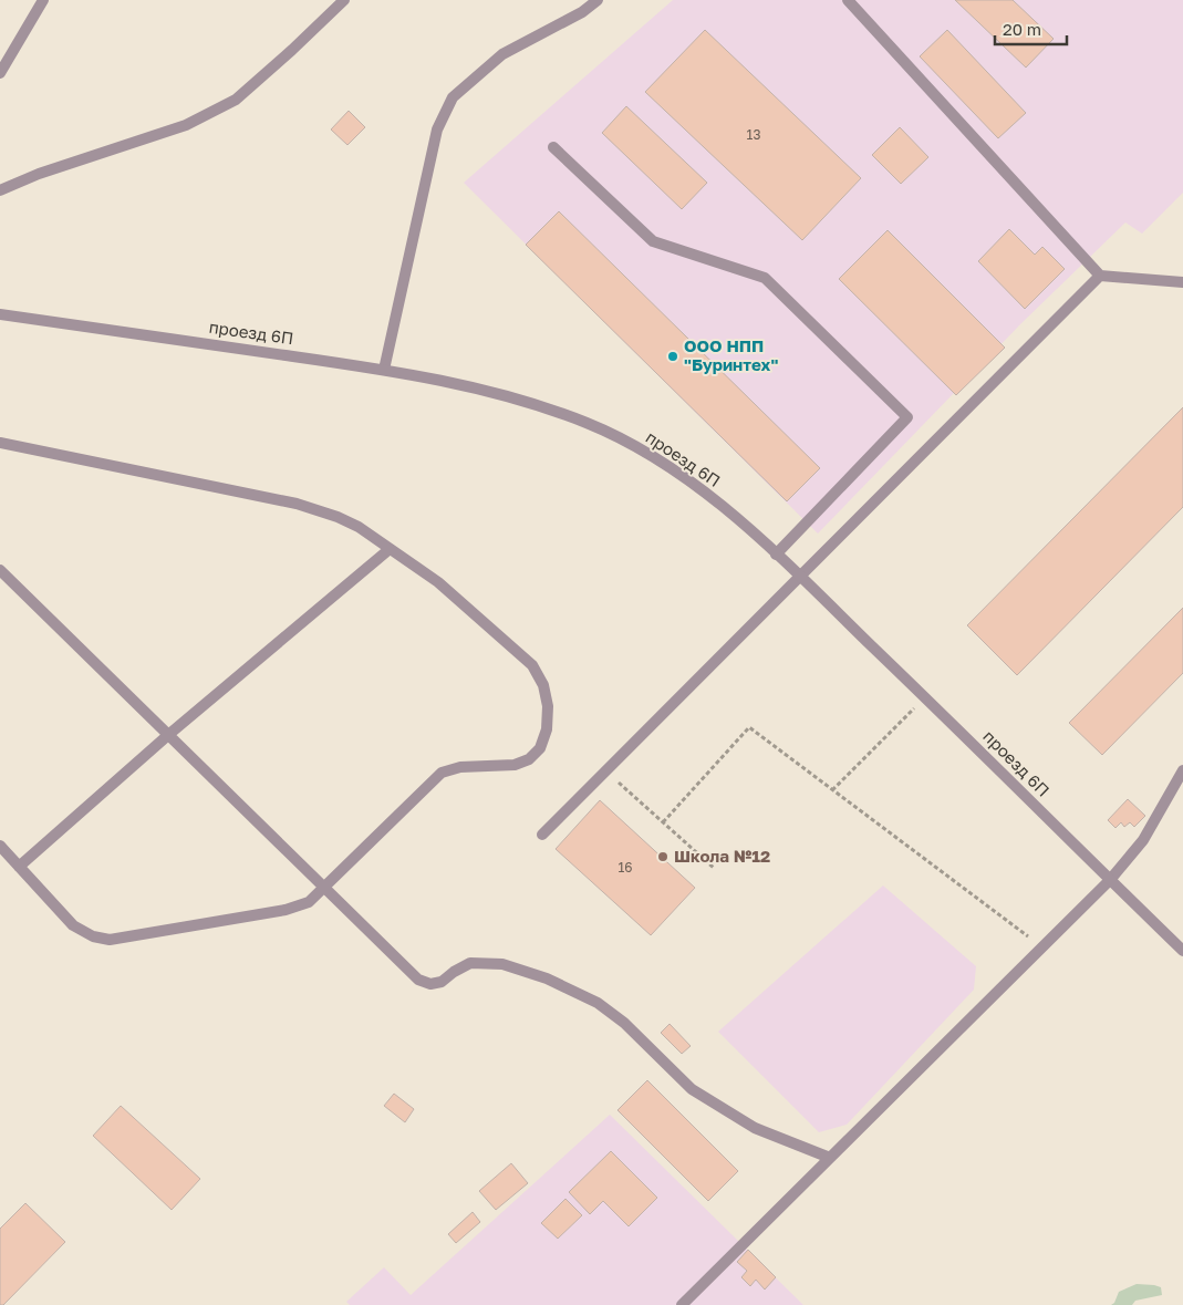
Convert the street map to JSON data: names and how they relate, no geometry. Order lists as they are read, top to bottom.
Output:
{
  "streets": {
    "street": ["проезд 6П"]
  },
  "places": ["ООО НПП \"Буринтех\"", "Школа №12"],
  "house_numbers": ["13", "16"],
  "scale_bar": "20 m"
}
